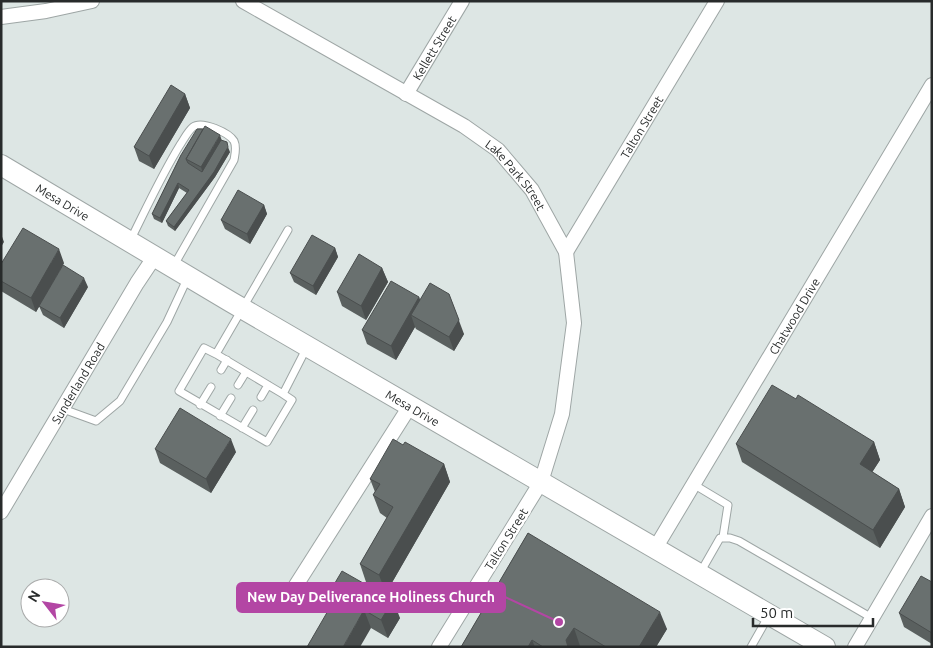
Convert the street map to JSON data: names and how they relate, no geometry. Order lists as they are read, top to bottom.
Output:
{
  "streets": {
    "main road": ["Mesa Drive"],
    "street": [
      "Kellett Street",
      "Talton Street",
      "Lake Park Street",
      "Chatwood Drive",
      "Sunderland Road"
    ]
  },
  "crossings": [
    ["Kellett Street", "Lake Park Street"],
    ["Talton Street", "Lake Park Street"],
    ["Talton Street", "Mesa Drive"],
    ["Lake Park Street", "Mesa Drive"],
    ["Mesa Drive", "Chatwood Drive"],
    ["Mesa Drive", "Sunderland Road"]
  ],
  "places": ["New Day Deliverance Holiness Church"],
  "scale_bar": "50 m",
  "north": "top left"
}
